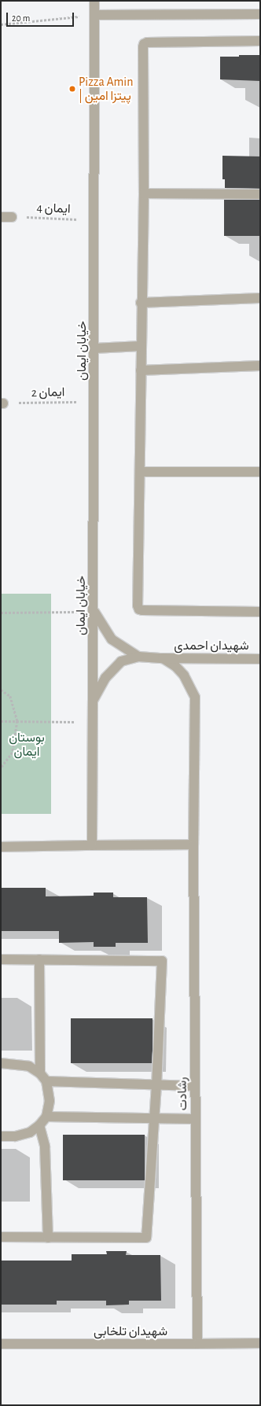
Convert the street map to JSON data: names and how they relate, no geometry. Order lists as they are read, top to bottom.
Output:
{
  "streets": {
    "street": [
      "خیابان ایمان",
      "شهیدان احمدی",
      "رشادت",
      "شهیدان تلخابی"
    ],
    "path": ["ایمان 4", "ایمان 2"]
  },
  "crossings": [
    ["ایمان 4", "خیابان ایمان"],
    ["خیابان ایمان", "ایمان 2"],
    ["شهیدان احمدی", "رشادت"],
    ["رشادت", "شهیدان تلخابی"]
  ],
  "parks": ["بوستان ایمان"],
  "places": ["Pizza Amin | پیتزا امین"],
  "scale_bar": "20 m"
}
